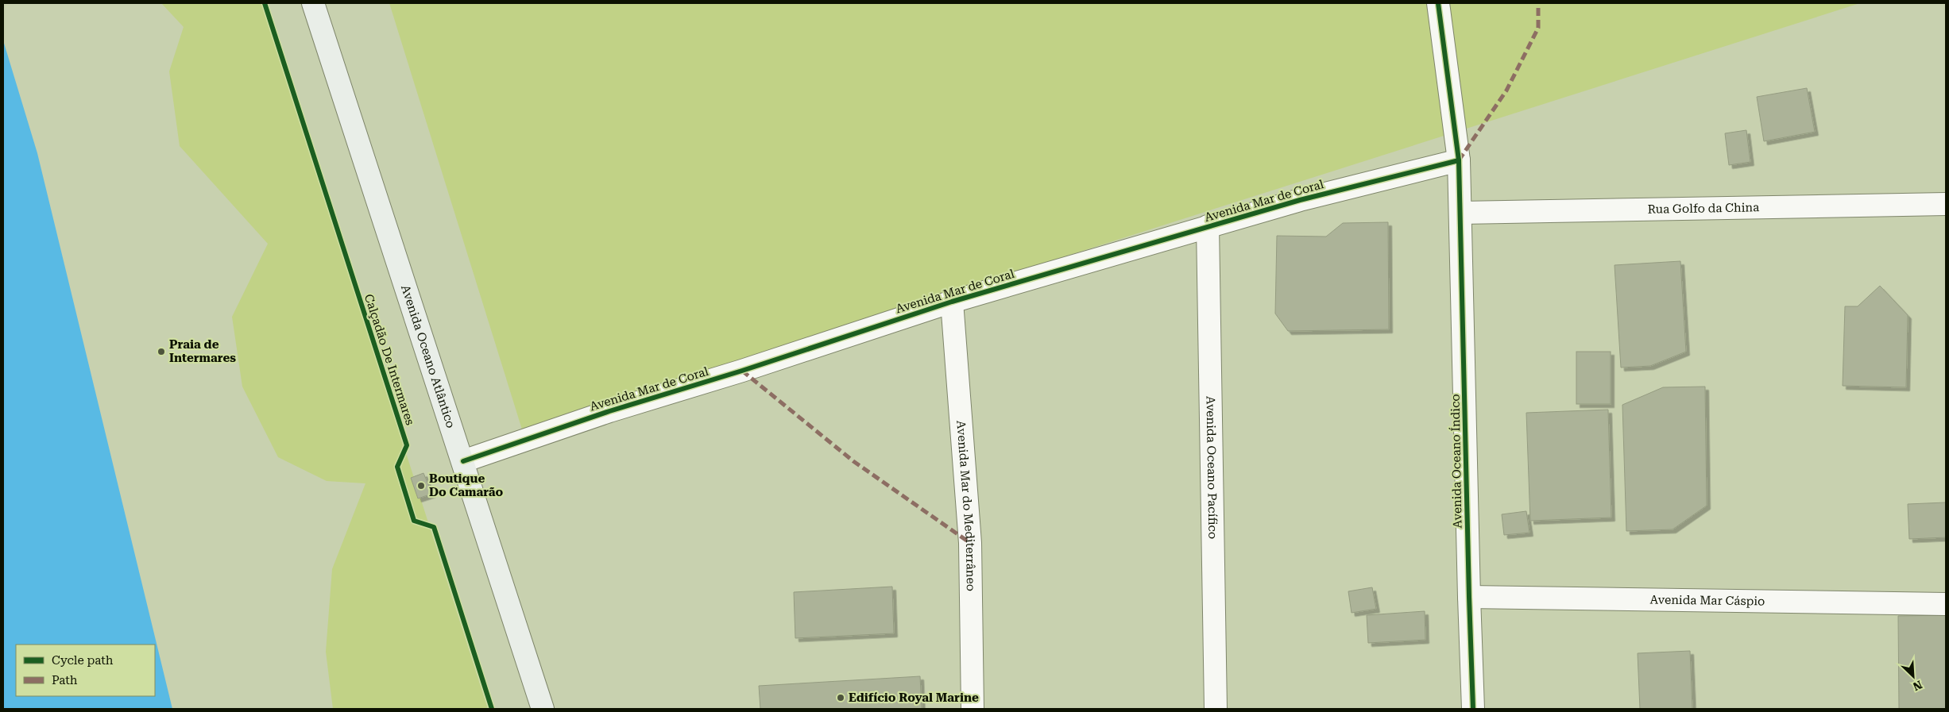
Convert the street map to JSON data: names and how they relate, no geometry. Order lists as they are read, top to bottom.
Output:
{
  "streets": {
    "main road": ["Avenida Oceano Atlântico"],
    "street": [
      "Avenida Mar de Coral",
      "Rua Golfo da China",
      "Avenida Oceano Índico",
      "Avenida Oceano Pacífico",
      "Avenida Mar do Mediterrâneo",
      "Avenida Mar Cáspio"
    ],
    "cycle path": ["Calçadão De Intermares"]
  },
  "crossings": [
    ["Avenida Mar de Coral", "Avenida Oceano Atlântico"],
    ["Avenida Mar de Coral", "Avenida Oceano Índico"],
    ["Avenida Mar de Coral", "Avenida Oceano Pacífico"],
    ["Avenida Mar de Coral", "Avenida Mar do Mediterrâneo"],
    ["Rua Golfo da China", "Avenida Oceano Índico"],
    ["Avenida Oceano Índico", "Avenida Mar Cáspio"]
  ],
  "places": ["Praia de Intermares", "Boutique Do Camarão", "Edifício Royal Marine"],
  "legend": ["Cycle path", "Path"],
  "north": "bottom right"
}
